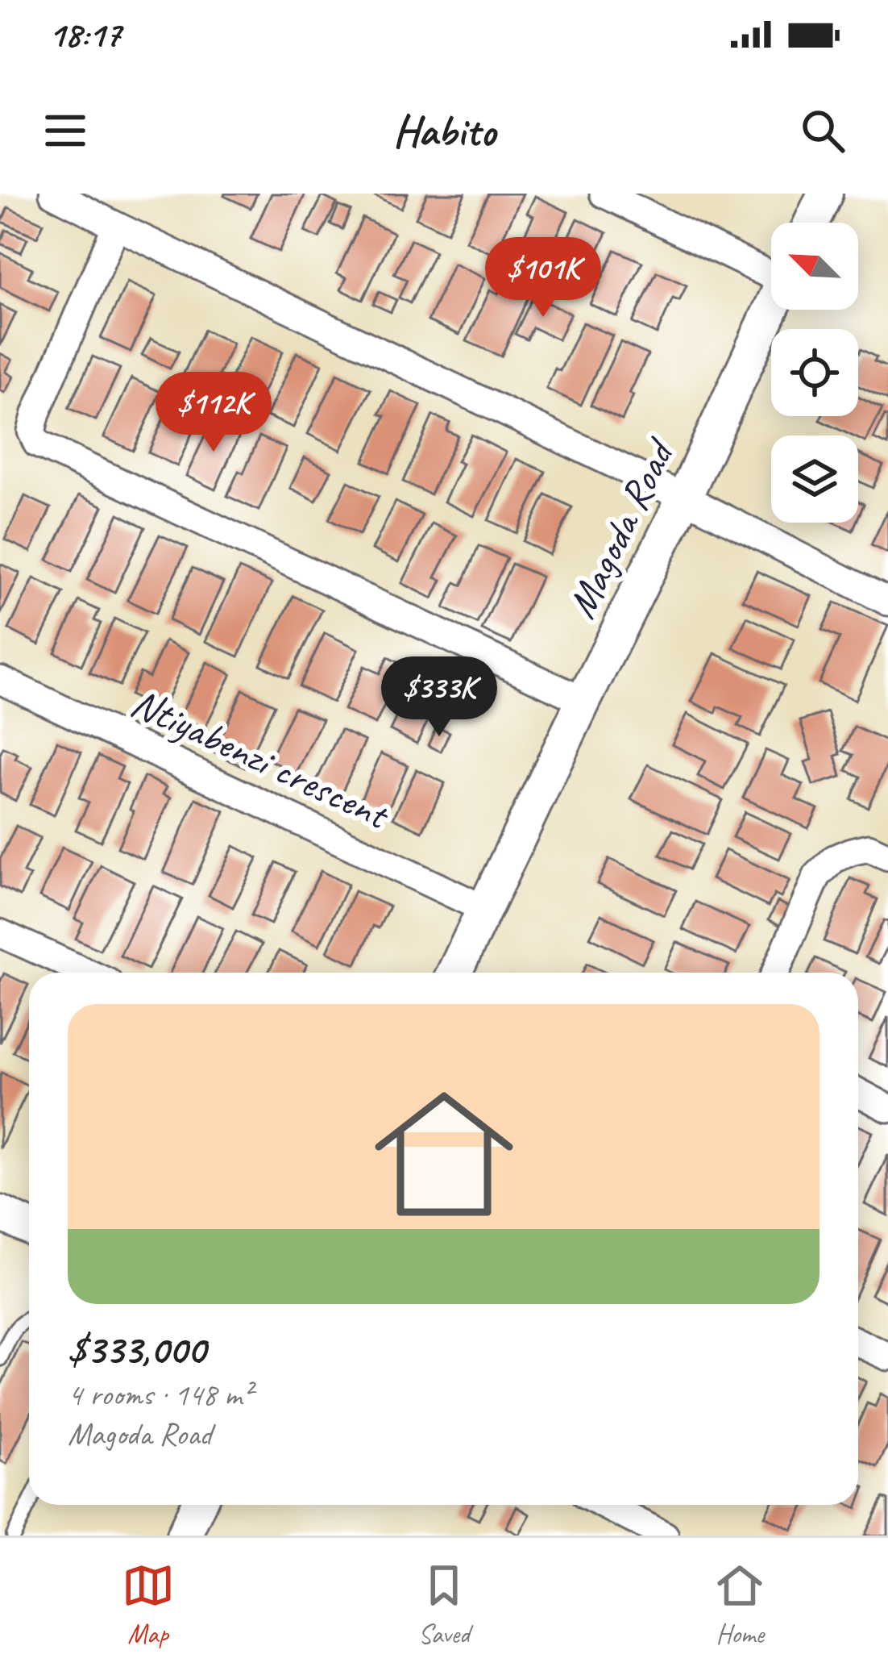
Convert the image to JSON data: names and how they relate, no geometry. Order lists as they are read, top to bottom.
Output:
{
  "streets": {
    "street": ["Magoda Road", "Ntiyabenzi crescent"]
  },
  "crossings": [
    ["Magoda Road", "Ntiyabenzi crescent"]
  ],
  "north": "top left",
  "page": {
    "status": "18:17",
    "header": "Habito",
    "price": ["$101K", "$112K", "$333K"],
    "list": [
      {
        "name": "$333,000",
        "note": "4 rooms · 148 m² · Magoda Road"
      }
    ],
    "tabs": ["Map", "Saved", "Home"]
  }
}
